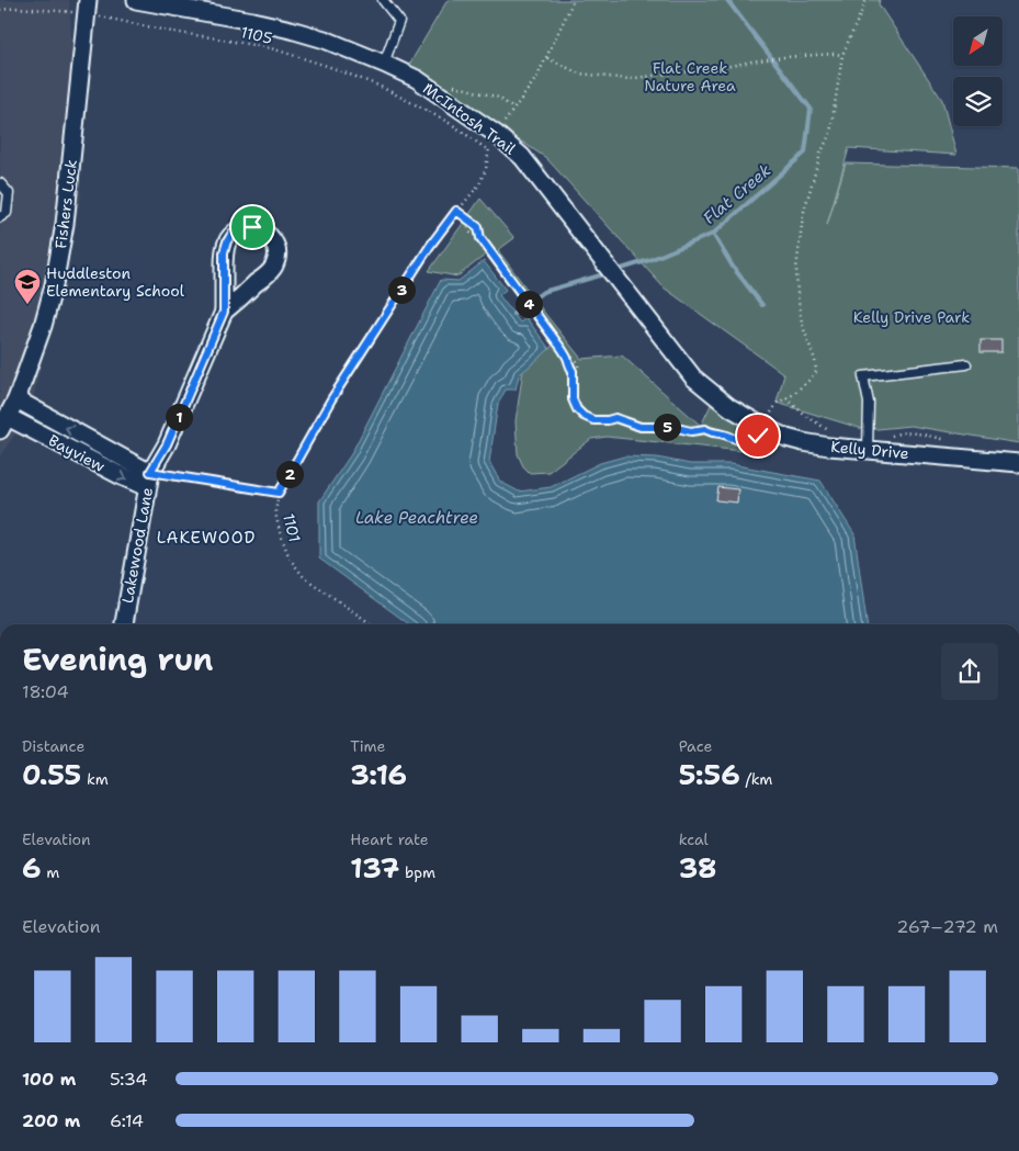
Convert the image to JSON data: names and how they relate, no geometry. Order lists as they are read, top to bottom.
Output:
{
  "streets": {
    "street": [
      "McIntosh Trail",
      "Fishers Luck",
      "Kelly Drive",
      "Bayview",
      "Lakewood Lane"
    ],
    "path": ["1105", "1101"]
  },
  "crossings": [
    ["1105", "Fishers Luck"],
    ["1105", "1101"],
    ["McIntosh Trail", "Kelly Drive"],
    ["Fishers Luck", "Bayview"],
    ["Bayview", "Lakewood Lane"]
  ],
  "districts": ["LAKEWOOD"],
  "water": ["Flat Creek", "Lake Peachtree"],
  "parks": ["Flat Creek Nature Area", "Kelly Drive Park"],
  "places": {
    "school or university": ["Huddleston Elementary School"]
  },
  "north": "bottom left",
  "page": {
    "pins": [
      "3",
      "4",
      "1",
      "5",
      "2"
    ],
    "heading": ["Evening run", "18:04"],
    "stats": [
      ["Distance", "0.55 km"],
      ["Time", "3:16"],
      ["Pace", "5:56 /km"],
      ["Elevation", "6 m"],
      ["Heart rate", "137 bpm"],
      ["kcal", "38"]
    ],
    "chart": ["Elevation", "267–272 m"],
    "list": [
      {
        "name": "100 m",
        "note": "5:34"
      },
      {
        "name": "200 m",
        "note": "6:14"
      }
    ]
  }
}
